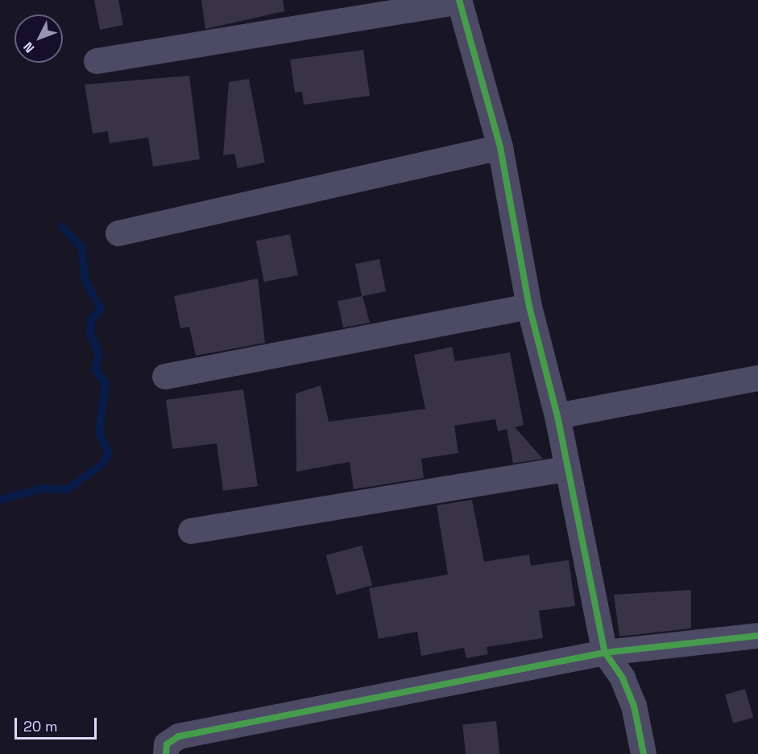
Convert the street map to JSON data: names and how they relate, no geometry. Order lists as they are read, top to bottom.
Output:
{
  "scale_bar": "20 m",
  "north": "bottom left"
}
